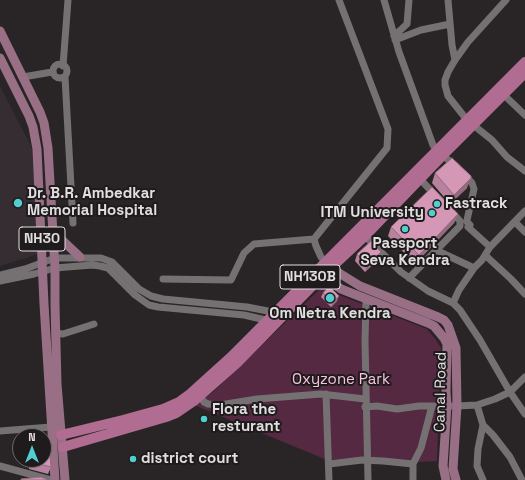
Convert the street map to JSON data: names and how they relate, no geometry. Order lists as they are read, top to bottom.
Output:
{
  "streets": {
    "highway": ["NH130B"],
    "main road": ["NH30", "Canal Road"]
  },
  "crossings": [
    ["NH30", "NH130B"],
    ["NH130B", "Canal Road"]
  ],
  "parks": ["Oxyzone Park"],
  "places": [
    "Dr. B.R. Ambedkar Memorial Hospital",
    "Fastrack",
    "ITM University",
    "Passport Seva Kendra",
    "Om Netra Kendra",
    "Flora the resturant",
    "district court"
  ],
  "north": "top"
}
